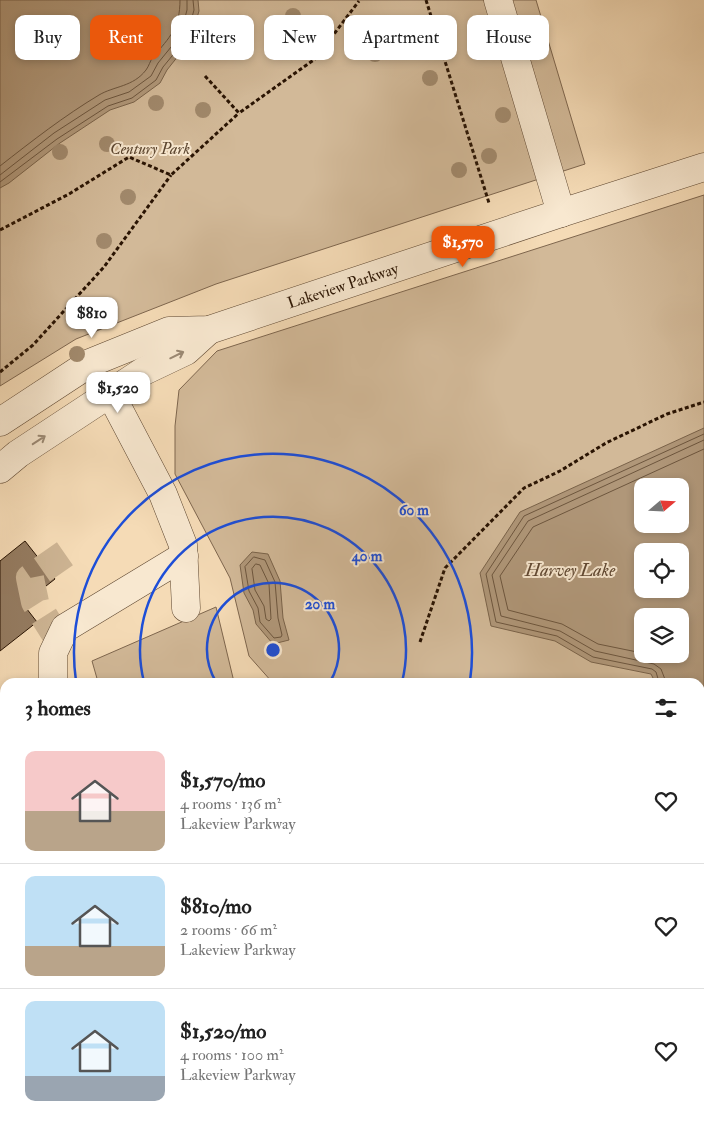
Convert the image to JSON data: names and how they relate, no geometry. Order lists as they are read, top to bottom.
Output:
{
  "streets": {
    "street": ["Lakeview Parkway"]
  },
  "water": ["Harvey Lake"],
  "parks": ["Century Park"],
  "north": "right",
  "page": {
    "chip": [
      "Buy",
      "Rent",
      "Filters",
      "New",
      "Apartment",
      "House"
    ],
    "price": ["$1,570", "$810", "$1,520"],
    "heading": "3 homes",
    "list": [
      {
        "name": "$1,570/mo",
        "note": "4 rooms · 136 m² · Lakeview Parkway"
      },
      {
        "name": "$810/mo",
        "note": "2 rooms · 66 m² · Lakeview Parkway"
      },
      {
        "name": "$1,520/mo",
        "note": "4 rooms · 100 m² · Lakeview Parkway"
      }
    ]
  },
  "rings": ["60 m", "40 m", "20 m"]
}
